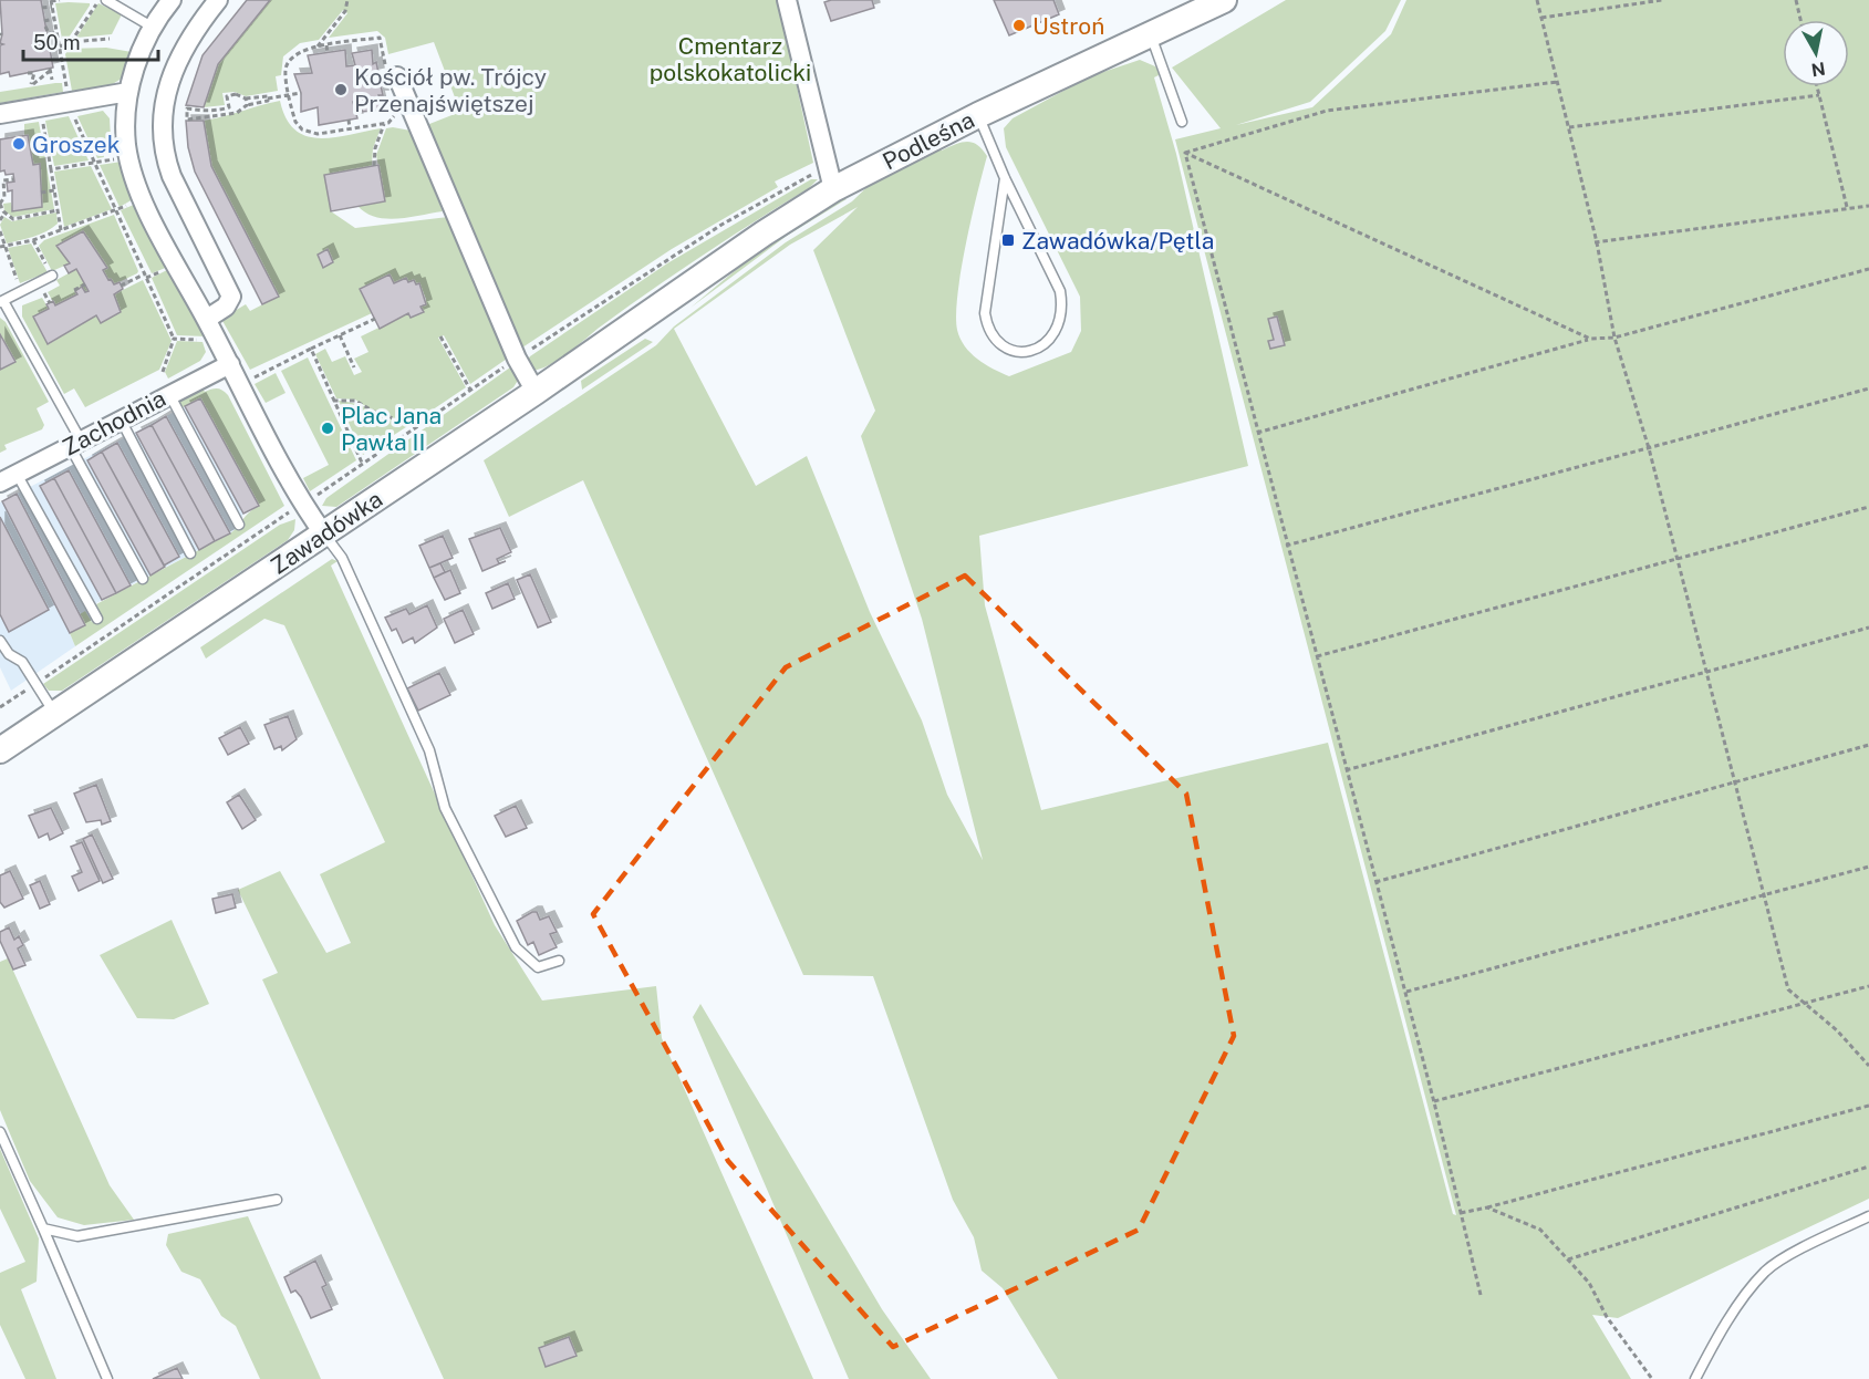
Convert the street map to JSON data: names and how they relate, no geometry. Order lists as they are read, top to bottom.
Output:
{
  "streets": {
    "main road": ["Podleśna", "Zawadówka"],
    "street": ["Zachodnia"]
  },
  "crossings": [
    ["Podleśna", "Zawadówka"]
  ],
  "parks": ["Cmentarz polskokatolicki"],
  "places": {
    "other": [
      "Ustroń",
      "Kościół pw. Trójcy Przenajświętszej",
      "Groszek",
      "Plac Jana Pawła II"
    ],
    "transit": ["Zawadówka/Pętla"]
  },
  "scale_bar": "50 m",
  "north": "bottom"
}
